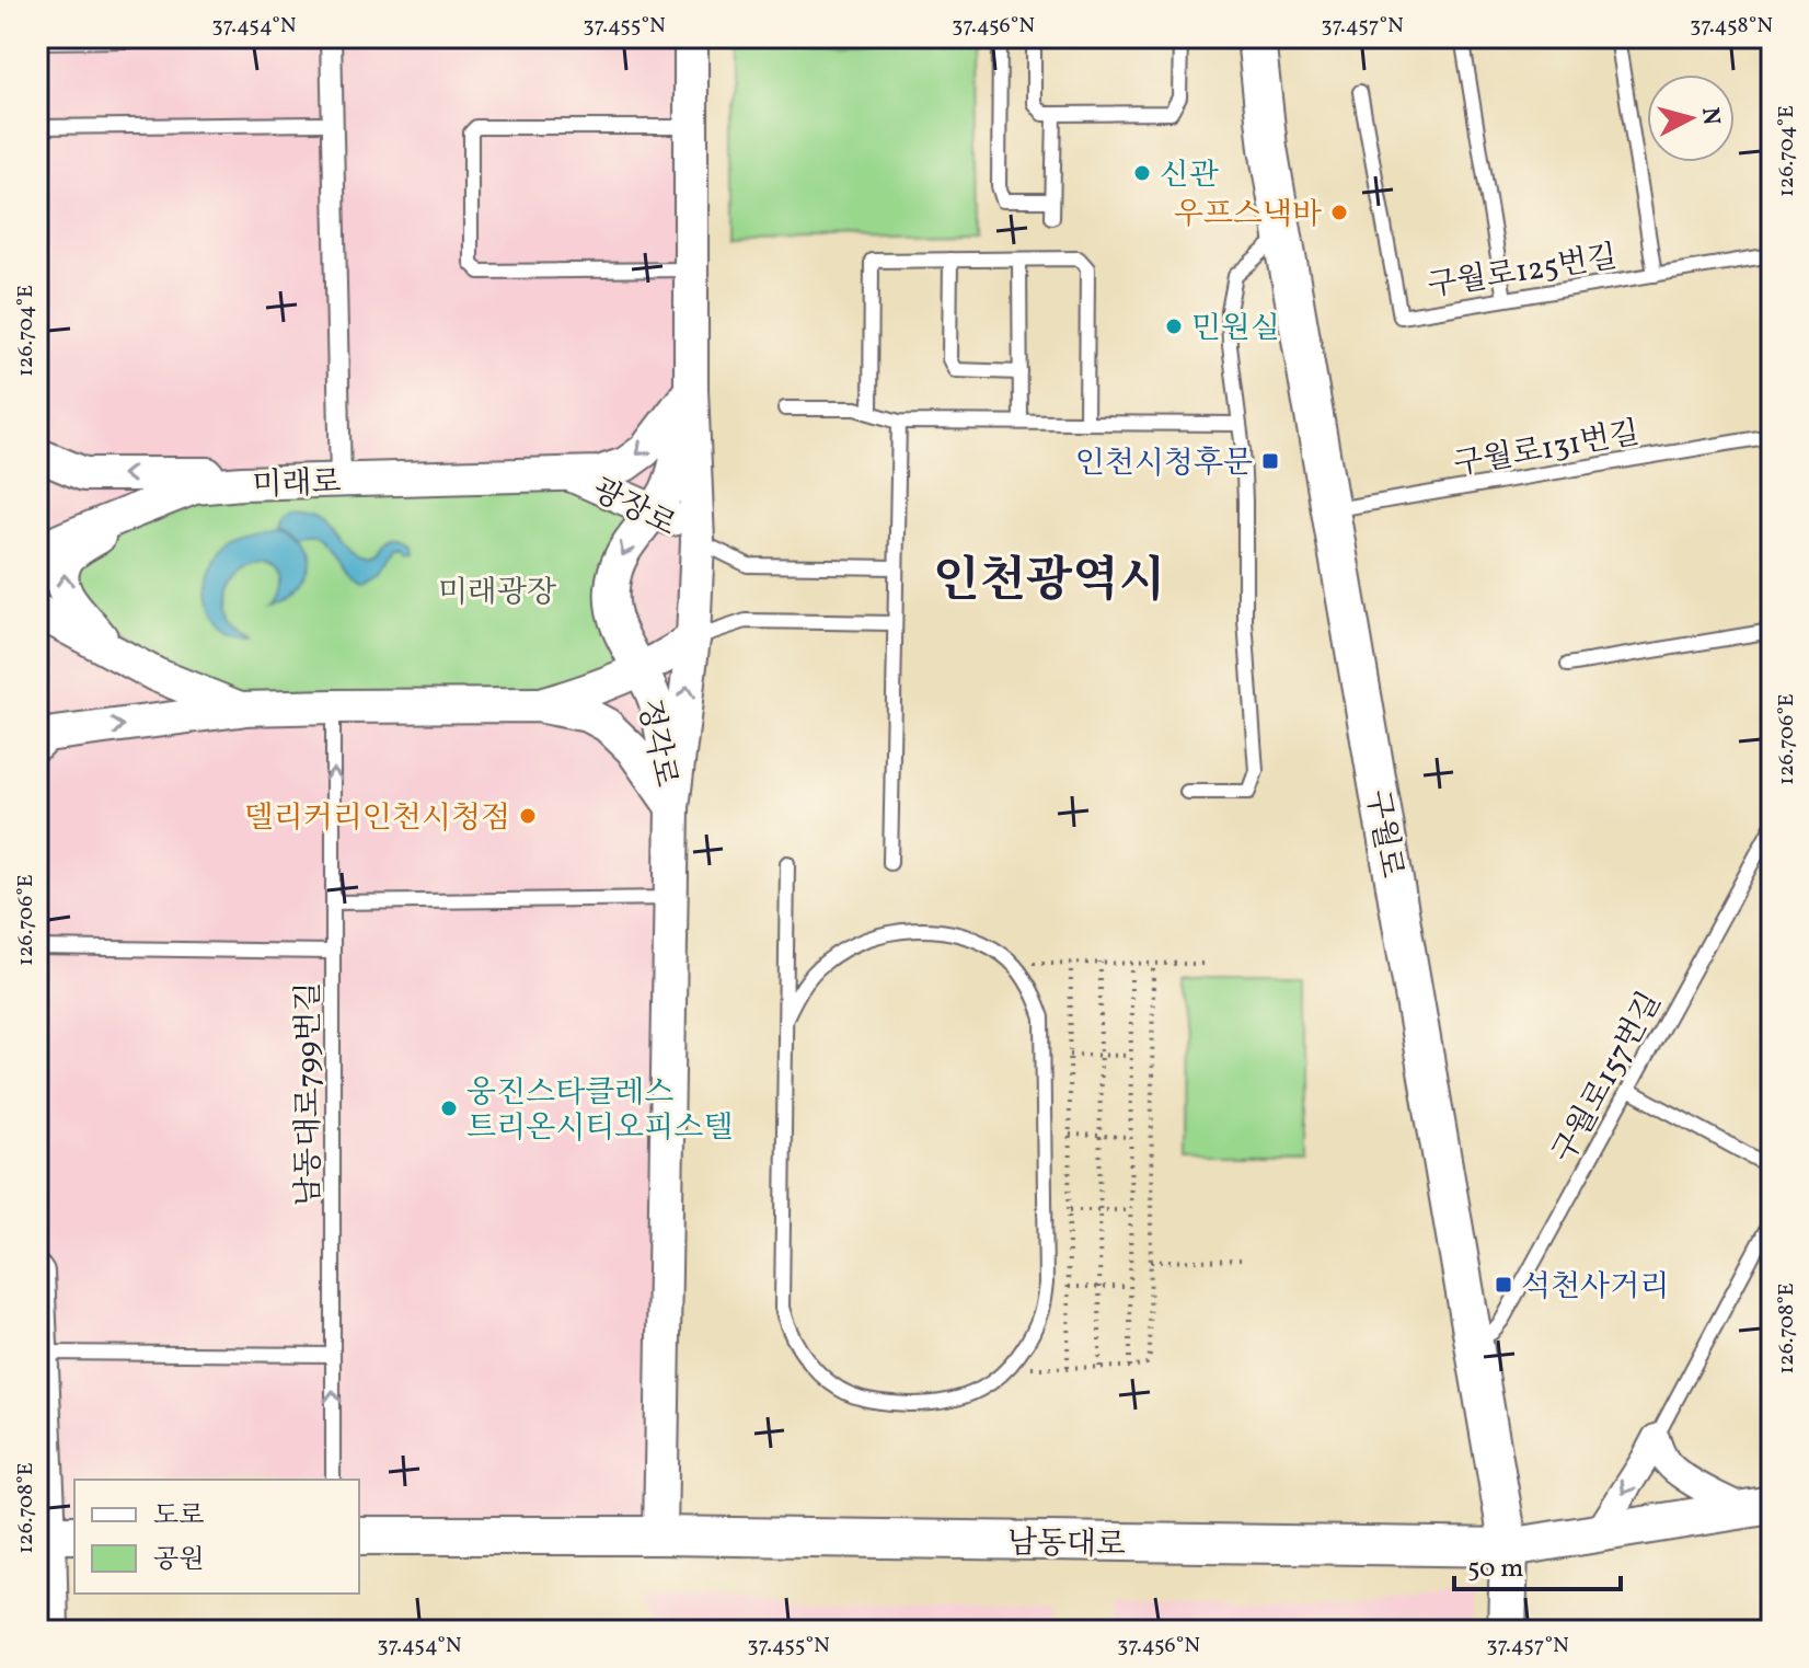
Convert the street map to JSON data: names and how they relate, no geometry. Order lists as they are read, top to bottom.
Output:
{
  "streets": {
    "main road": ["구월로", "남동대로"],
    "street": ["미래로", "광장로", "정각로"],
    "lane": [
      "구월로125번길",
      "구월로131번길",
      "구월로157번길",
      "남동대로799번길"
    ]
  },
  "crossings": [
    ["구월로131번길", "구월로"],
    ["미래로", "광장로"],
    ["미래로", "정각로"],
    ["광장로", "정각로"],
    ["구월로", "구월로157번길"],
    ["구월로", "남동대로"]
  ],
  "one_way": ["남동대로799번길"],
  "districts": ["인천광역시"],
  "parks": ["미래광장"],
  "places": {
    "other": [
      "신관",
      "우프스낵바",
      "민원실",
      "델리커리인천시청점",
      "웅진스타클레스 트리온시티오피스텔"
    ],
    "transit": ["인천시청후문", "석천사거리"]
  },
  "legend": ["도로", "공원"],
  "scale_bar": "50 m",
  "north": "right",
  "coordinates": [
    "37.454°N",
    "37.455°N",
    "37.456°N",
    "37.457°N",
    "37.458°N",
    "126.704°E",
    "126.706°E",
    "126.708°E"
  ]
}
